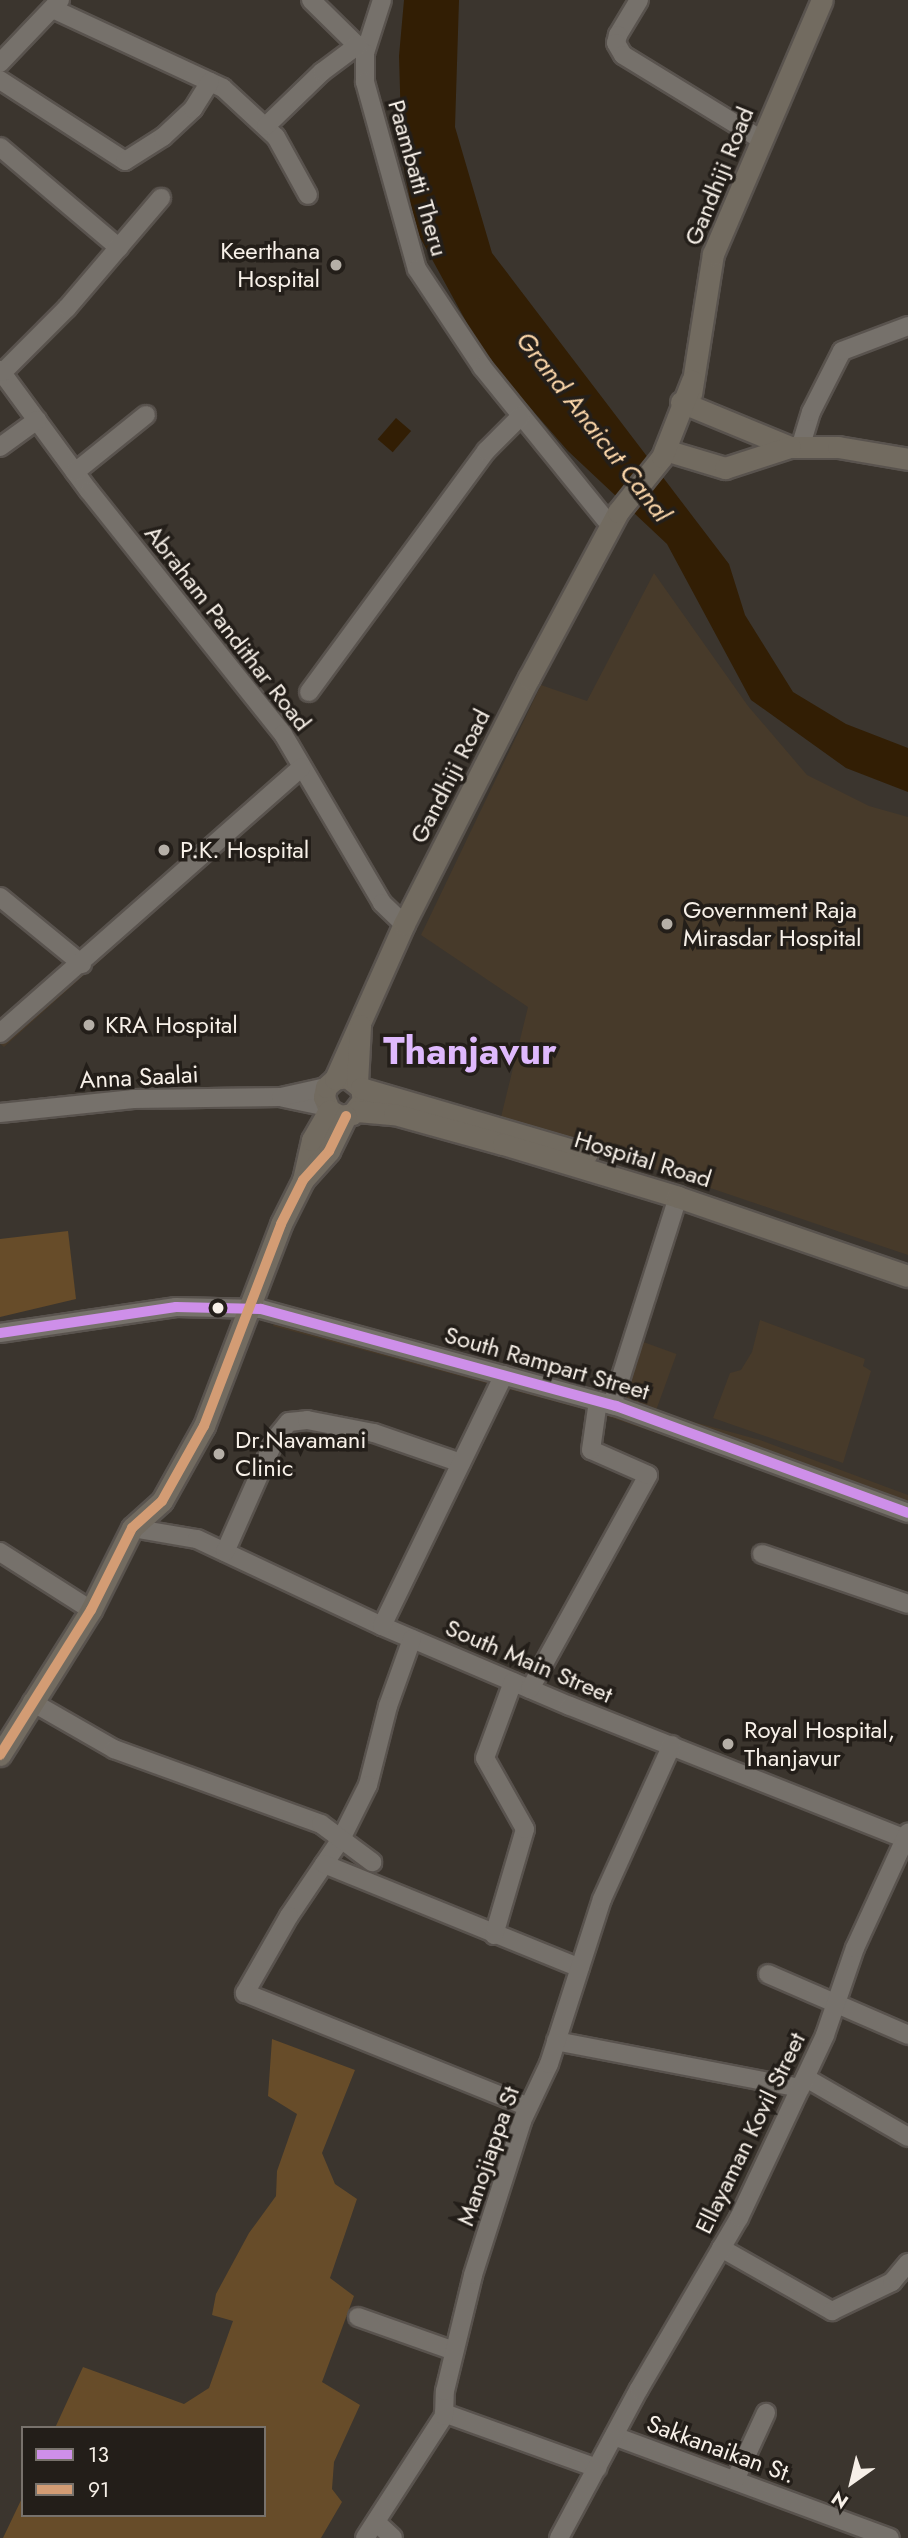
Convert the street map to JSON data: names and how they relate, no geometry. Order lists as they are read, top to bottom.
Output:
{
  "streets": {
    "main road": ["Gandhiji Road", "Hospital Road"],
    "street": [
      "Paambatti Theru",
      "Abraham Pandithar Road",
      "Anna Saalai",
      "South Rampart Street",
      "South Main Street",
      "Ellayaman Kovil Street",
      "Manojiappa St",
      "Sakkanaikan St."
    ]
  },
  "crossings": [
    ["Gandhiji Road", "Paambatti Theru"],
    ["Gandhiji Road", "Abraham Pandithar Road"],
    ["Gandhiji Road", "Anna Saalai"],
    ["Gandhiji Road", "Hospital Road"],
    ["Anna Saalai", "Hospital Road"],
    ["South Main Street", "Ellayaman Kovil Street"],
    ["South Main Street", "Manojiappa St"],
    ["Ellayaman Kovil Street", "Sakkanaikan St."]
  ],
  "districts": ["Thanjavur"],
  "water": ["Grand Anaicut Canal"],
  "places": [
    "Keerthana Hospital",
    "P.K. Hospital",
    "Government Raja Mirasdar Hospital",
    "KRA Hospital",
    "Dr.Navamani Clinic",
    "Royal Hospital, Thanjavur"
  ],
  "lines": ["transit line 91", "transit line 13"],
  "legend": ["13", "91"],
  "north": "bottom left"
}
